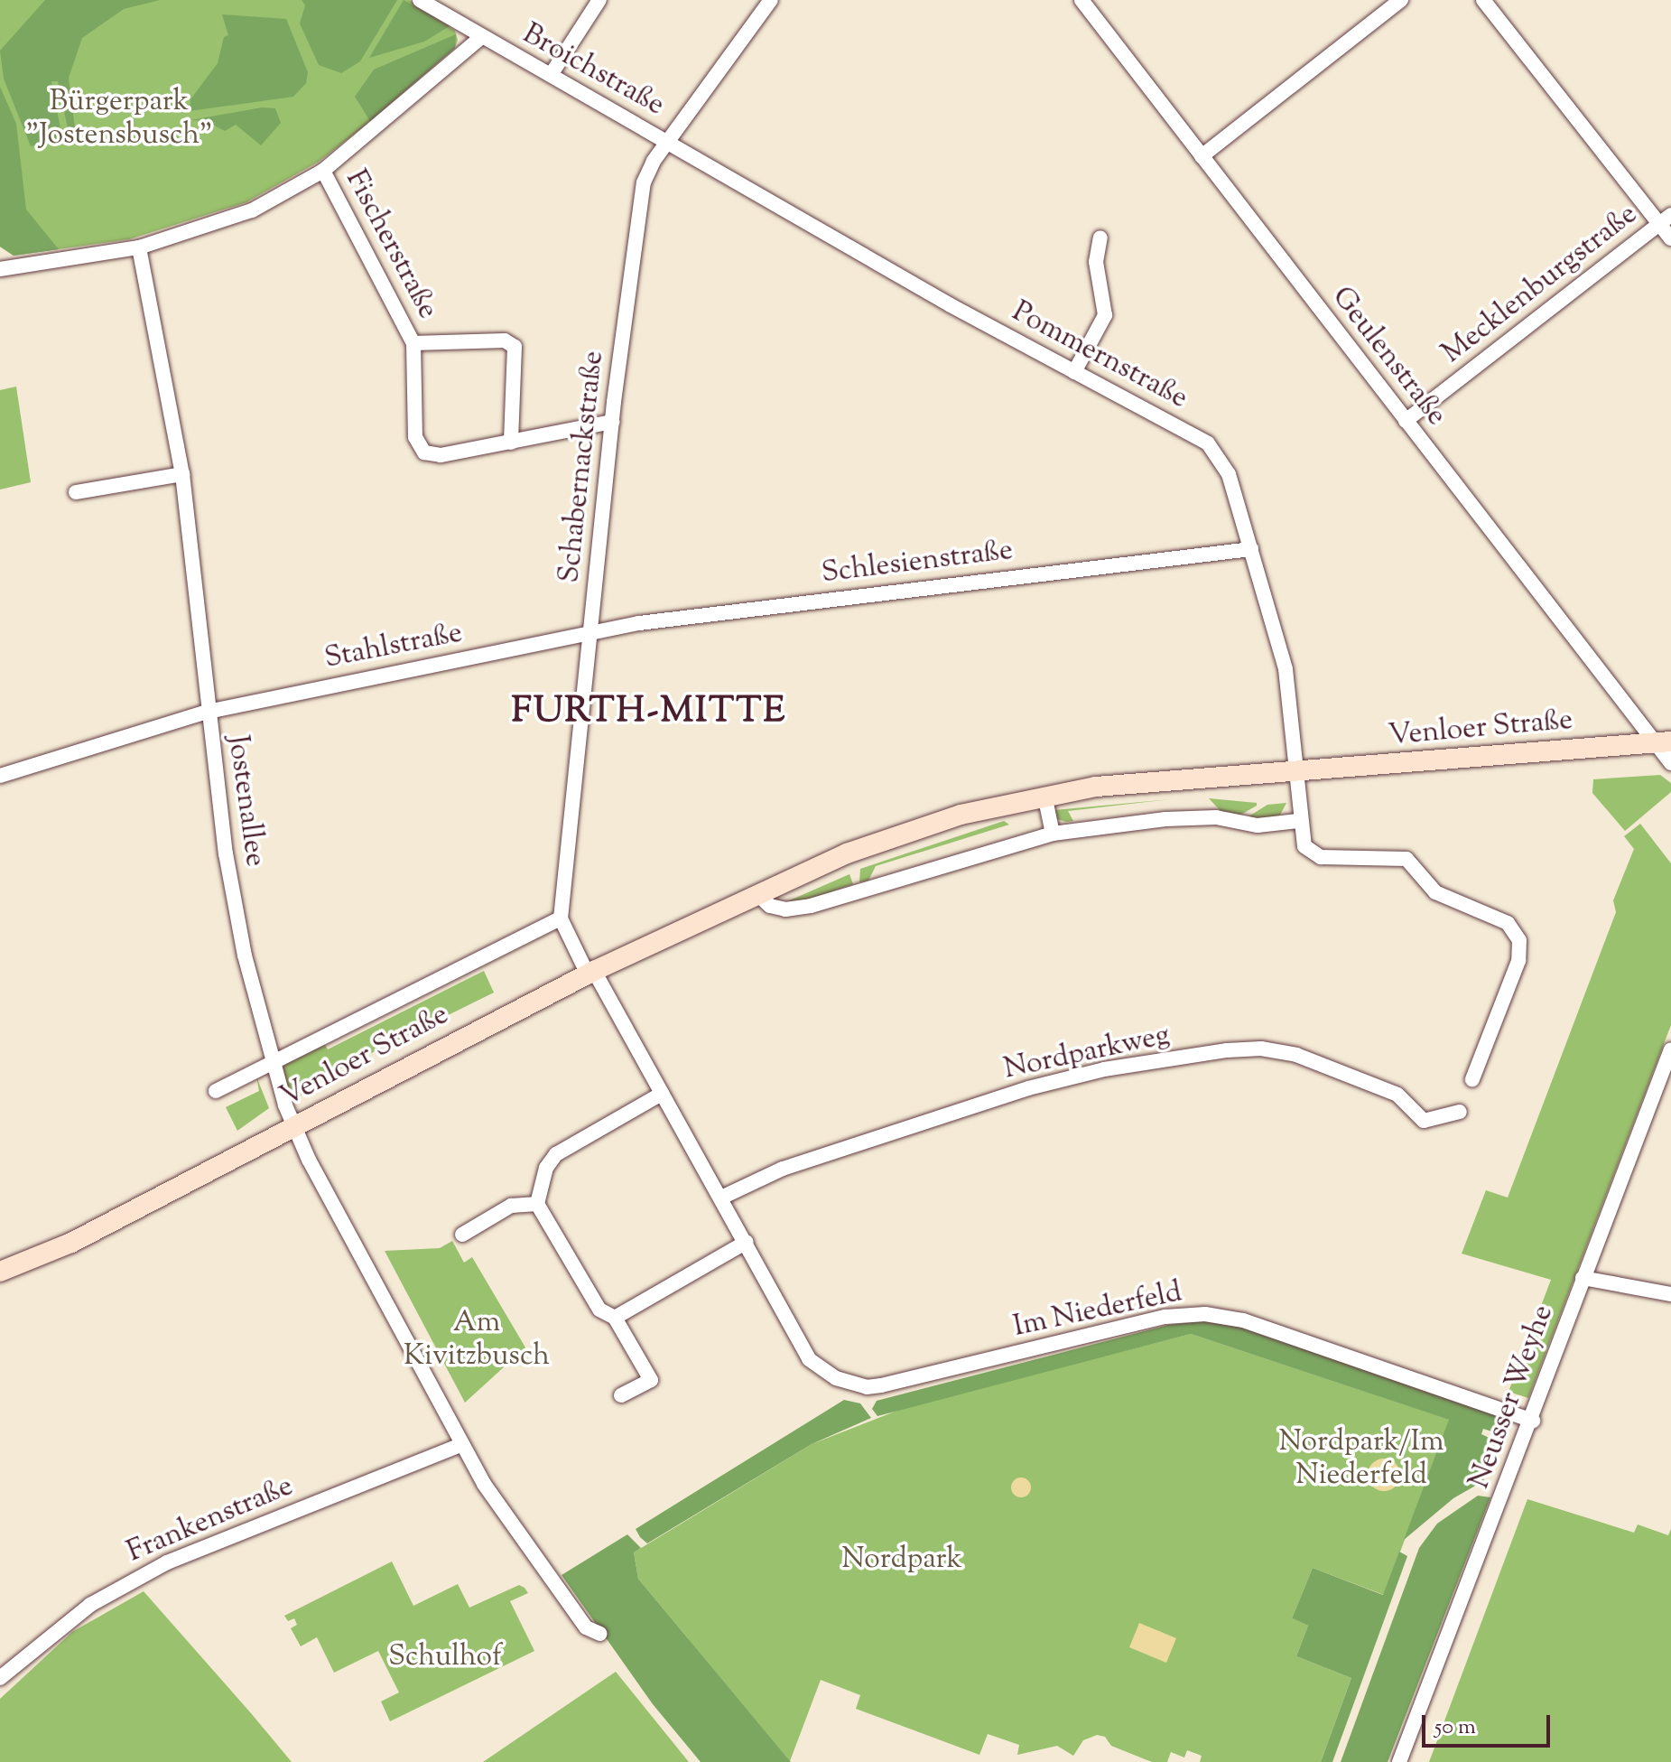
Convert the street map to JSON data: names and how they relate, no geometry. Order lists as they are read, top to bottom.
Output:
{
  "streets": {
    "main road": ["Venloer Straße"],
    "street": [
      "Broichstraße",
      "Fischerstraße",
      "Mecklenburgstraße",
      "Pommernstraße",
      "Geulenstraße",
      "Schabernackstraße",
      "Schlesienstraße",
      "Stahlstraße",
      "Jostenallee",
      "Nordparkweg",
      "Im Niederfeld",
      "Neusser Weyhe",
      "Frankenstraße"
    ]
  },
  "crossings": [
    ["Broichstraße", "Pommernstraße"],
    ["Broichstraße", "Schabernackstraße"],
    ["Fischerstraße", "Schabernackstraße"],
    ["Mecklenburgstraße", "Geulenstraße"],
    ["Pommernstraße", "Schabernackstraße"],
    ["Pommernstraße", "Schlesienstraße"],
    ["Pommernstraße", "Venloer Straße"],
    ["Geulenstraße", "Venloer Straße"],
    ["Schabernackstraße", "Schlesienstraße"],
    ["Schabernackstraße", "Stahlstraße"],
    ["Schabernackstraße", "Venloer Straße"],
    ["Schlesienstraße", "Stahlstraße"],
    ["Stahlstraße", "Jostenallee"],
    ["Venloer Straße", "Jostenallee"],
    ["Im Niederfeld", "Neusser Weyhe"]
  ],
  "districts": ["FURTH-MITTE"],
  "parks": [
    "Bürgerpark \"Jostensbusch\"",
    "Am Kivitzbusch",
    "Nordpark/Im Niederfeld",
    "Nordpark",
    "Schulhof"
  ],
  "scale_bar": "50 m"
}
